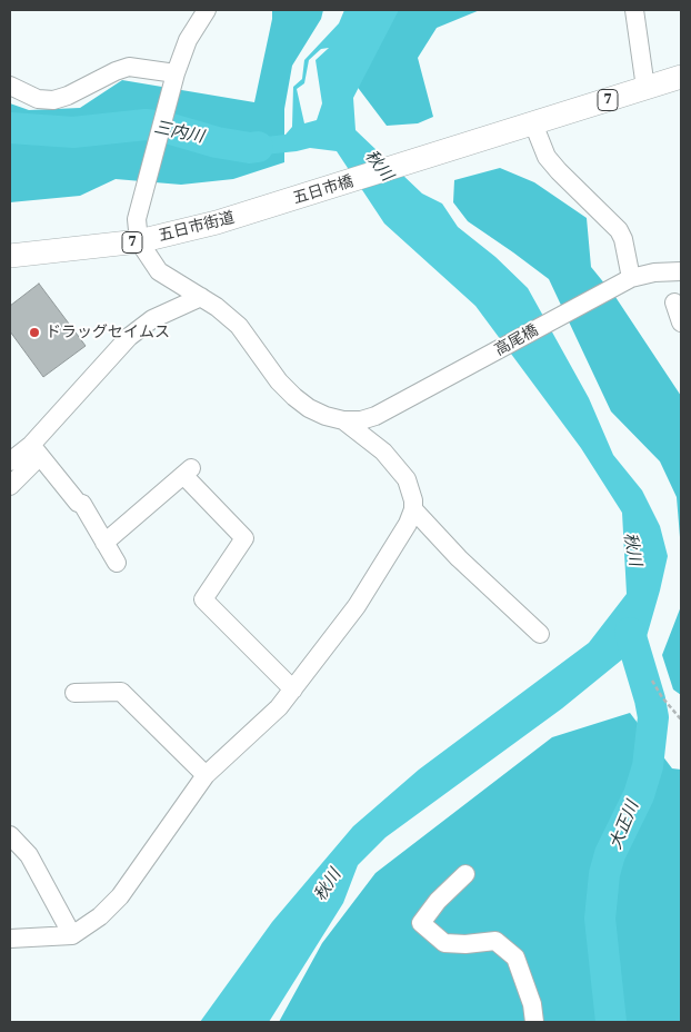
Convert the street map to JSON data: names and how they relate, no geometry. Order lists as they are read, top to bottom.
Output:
{
  "streets": {
    "main road": ["7", "五日市橋", "五日市街道"],
    "street": ["高尾橋"]
  },
  "crossings": [
    ["7", "五日市橋"],
    ["五日市橋", "五日市街道"]
  ],
  "water": ["三内川", "秋川", "大正川"],
  "places": ["ドラッグセイムス"]
}
